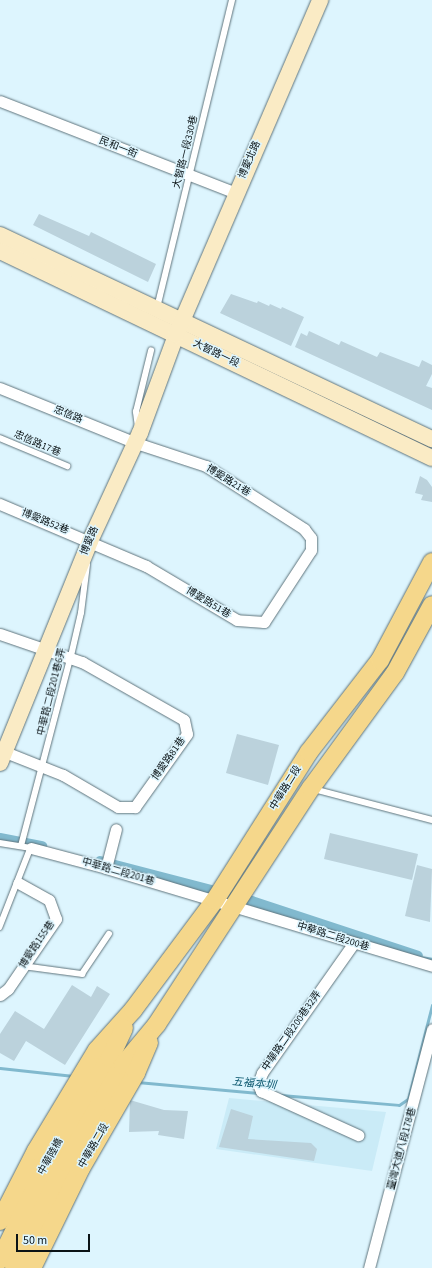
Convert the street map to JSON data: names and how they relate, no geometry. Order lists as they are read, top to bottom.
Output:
{
  "streets": {
    "main road": ["中華路二段", "中華陸橋"],
    "street": [
      "民和一街",
      "博愛北路",
      "大智路一段",
      "忠信路",
      "博愛路21巷",
      "博愛路52巷",
      "博愛路",
      "博愛路51巷",
      "博愛路81巷",
      "中華路二段201巷",
      "中華路二段200巷",
      "博愛路155巷",
      "中華路二段200巷32弄",
      "臺灣大道八段178巷"
    ],
    "lane": ["大智路一段330巷", "忠信路17巷", "中華路二段201巷6弄"]
  },
  "crossings": [
    ["民和一街", "大智路一段330巷"],
    ["民和一街", "博愛北路"],
    ["大智路一段330巷", "大智路一段"],
    ["博愛北路", "大智路一段"],
    ["博愛北路", "博愛路"],
    ["大智路一段", "博愛路"],
    ["忠信路", "博愛路21巷"],
    ["忠信路", "博愛路"],
    ["博愛路21巷", "博愛路"],
    ["博愛路21巷", "博愛路51巷"],
    ["博愛路52巷", "博愛路"],
    ["博愛路52巷", "博愛路51巷"],
    ["博愛路52巷", "中華路二段201巷6弄"],
    ["博愛路", "博愛路51巷"],
    ["博愛路", "中華路二段201巷6弄"],
    ["博愛路", "博愛路81巷"],
    ["博愛路51巷", "中華路二段201巷6弄"],
    ["中華路二段201巷6弄", "博愛路81巷"],
    ["中華路二段201巷6弄", "中華路二段201巷"],
    ["中華路二段201巷6弄", "博愛路155巷"],
    ["中華路二段", "中華路二段201巷"],
    ["中華路二段", "中華路二段200巷"],
    ["中華路二段", "中華陸橋"],
    ["中華路二段201巷", "中華路二段200巷"],
    ["中華路二段200巷", "中華路二段200巷32弄"]
  ],
  "water": ["五福本圳"],
  "scale_bar": "50 m"
}
